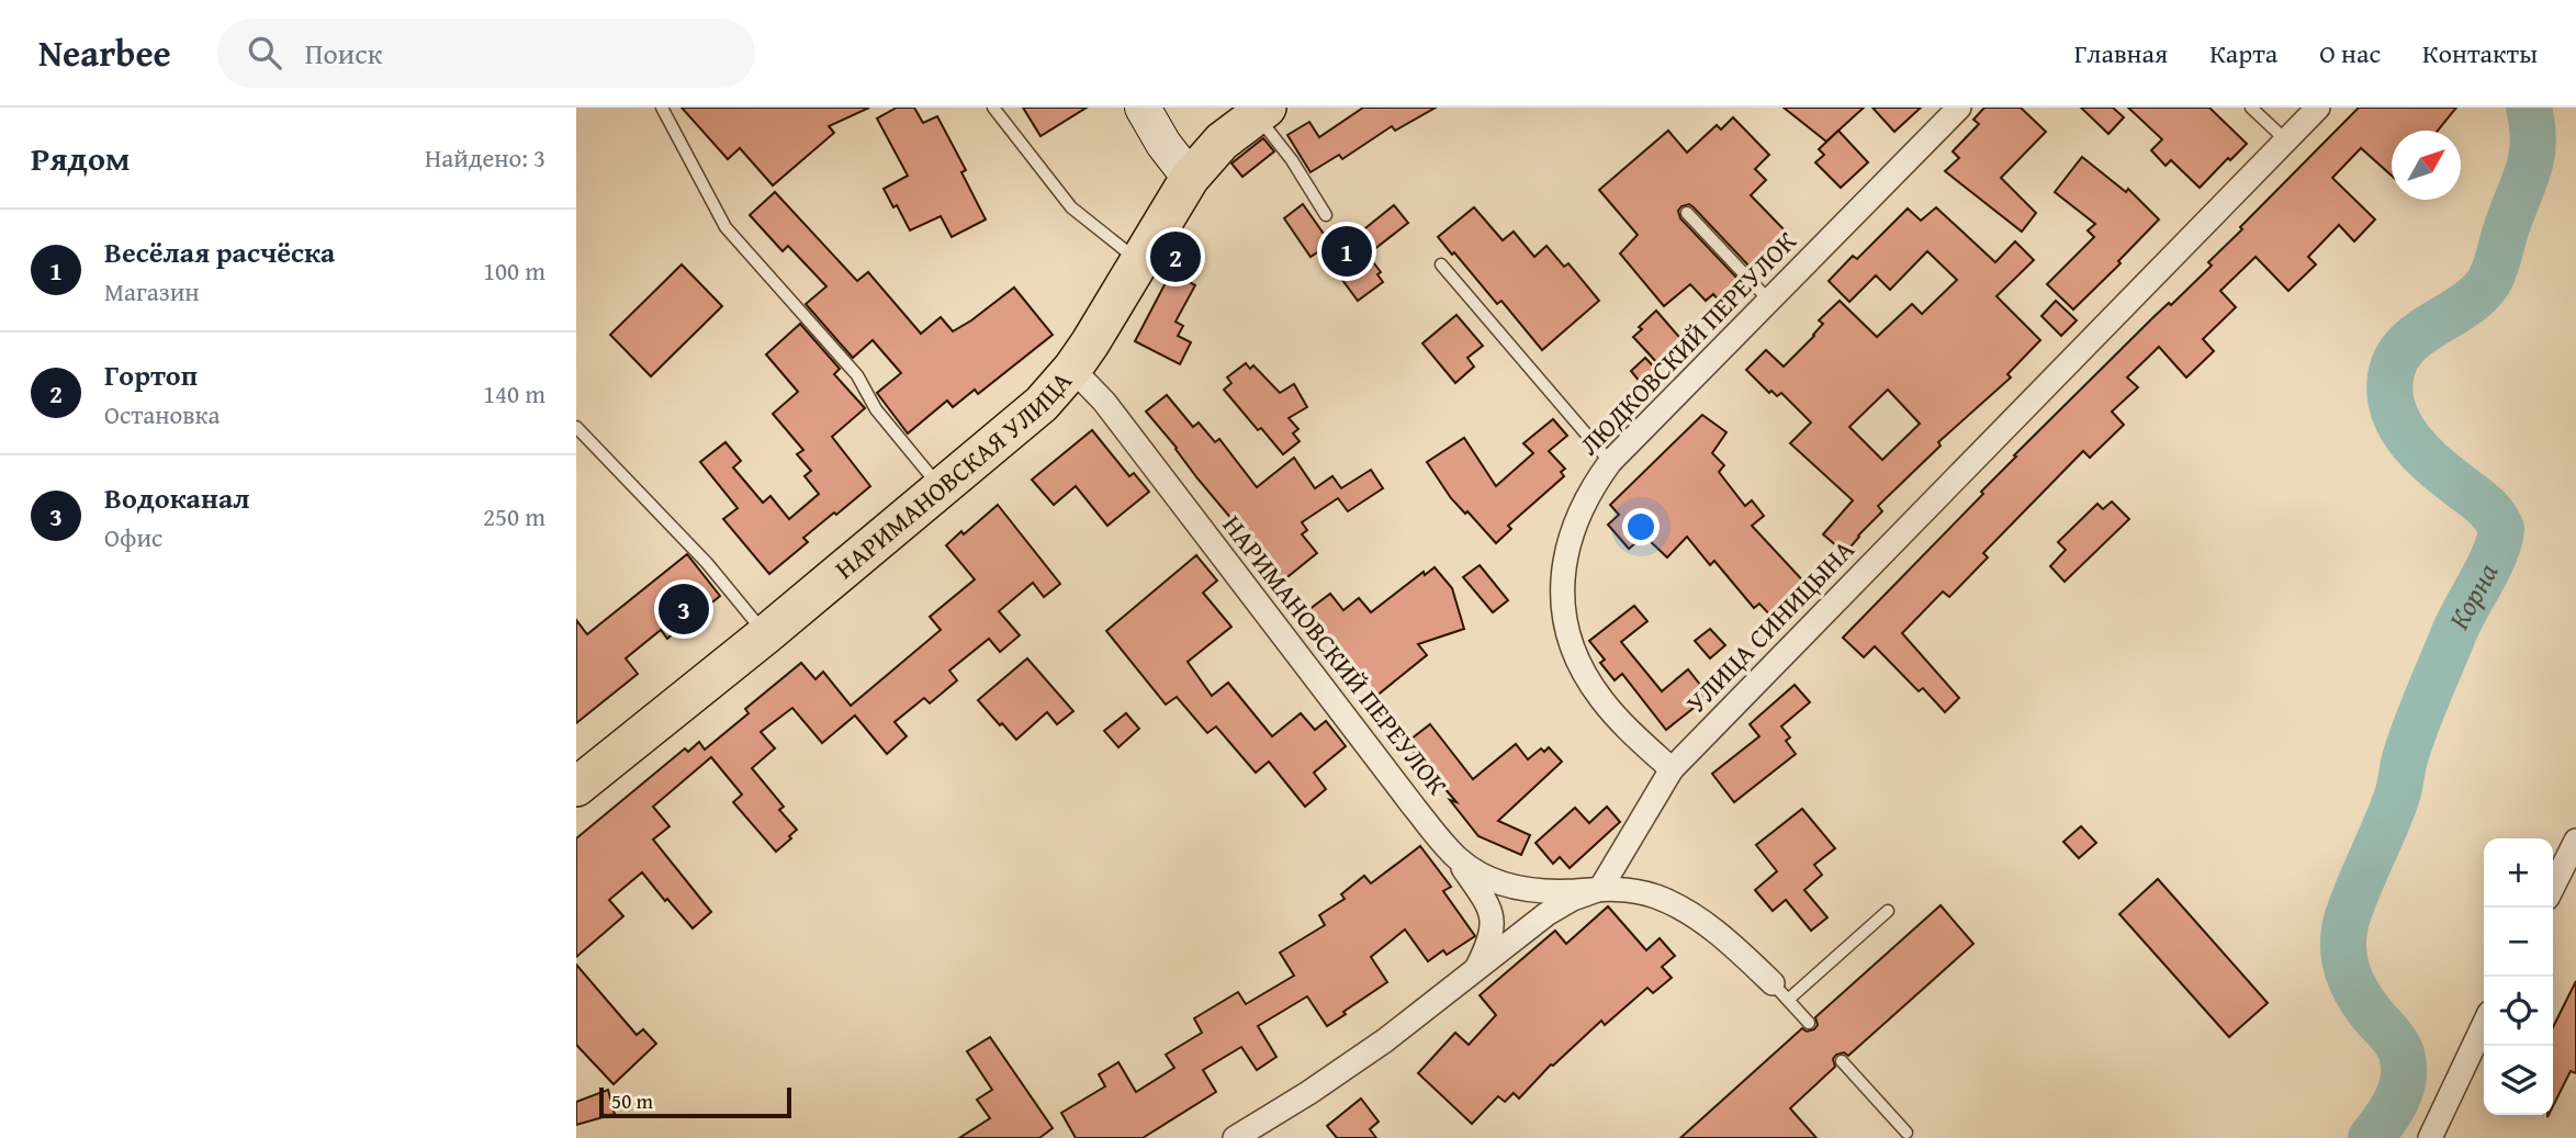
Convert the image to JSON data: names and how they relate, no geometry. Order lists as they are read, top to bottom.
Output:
{
  "streets": {
    "main road": ["НАРИМАНОВСКАЯ УЛИЦА"],
    "street": ["ЛЮДКОВСКИЙ ПЕРЕУЛОК", "УЛИЦА СИНИЦЫНА", "НАРИМАНОВСКИЙ ПЕРЕУЛОК"]
  },
  "crossings": [
    ["ЛЮДКОВСКИЙ ПЕРЕУЛОК", "УЛИЦА СИНИЦЫНА"],
    ["НАРИМАНОВСКАЯ УЛИЦА", "НАРИМАНОВСКИЙ ПЕРЕУЛОК"],
    ["УЛИЦА СИНИЦЫНА", "НАРИМАНОВСКИЙ ПЕРЕУЛОК"]
  ],
  "water": ["Корна"],
  "scale_bar": "50 m",
  "north": "top right",
  "page": {
    "header": "Nearbee",
    "search": "Поиск",
    "nav": [
      "Главная",
      "Карта",
      "О нас",
      "Контакты"
    ],
    "heading": ["Рядом", "Найдено: 3"],
    "list": [
      {
        "mark": "1",
        "name": "Весёлая расчёска",
        "note": "Магазин",
        "value": "100 m"
      },
      {
        "mark": "2",
        "name": "Гортоп",
        "note": "Остановка",
        "value": "140 m"
      },
      {
        "mark": "3",
        "name": "Водоканал",
        "note": "Офис",
        "value": "250 m"
      }
    ],
    "pins": ["1", "2", "3"],
    "map_buttons": ["+", "−"],
    "scale": "50 m"
  }
}
